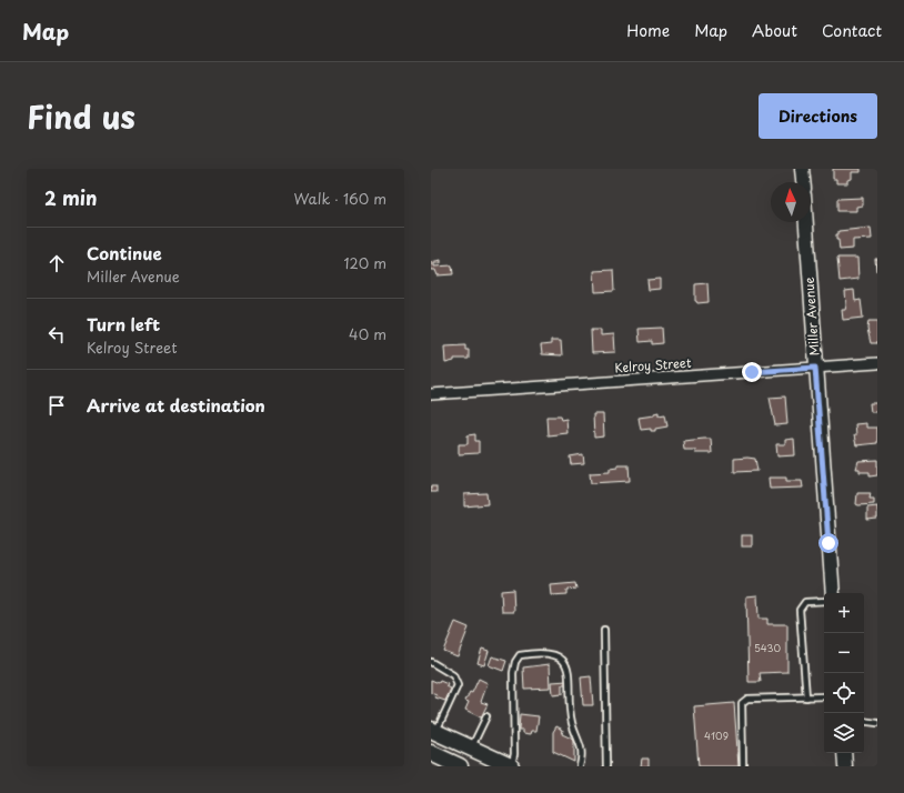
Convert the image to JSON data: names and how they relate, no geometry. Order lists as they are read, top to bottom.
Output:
{
  "streets": {
    "main road": ["Miller Avenue"],
    "street": ["Kelroy Street"]
  },
  "crossings": [
    ["Miller Avenue", "Kelroy Street"]
  ],
  "house_numbers": ["5430", "4109"],
  "north": "top",
  "page": {
    "header": "Map",
    "nav": [
      "Home",
      "Map",
      "About",
      "Contact"
    ],
    "title": "Find us",
    "buttons": "Directions",
    "heading": ["2 min", "Walk · 160 m"],
    "list": [
      ["Continue", "Miller Avenue", "120 m"],
      ["Turn left", "Kelroy Street", "40 m"],
      "Arrive at destination"
    ],
    "map_buttons": ["+", "−"]
  }
}
